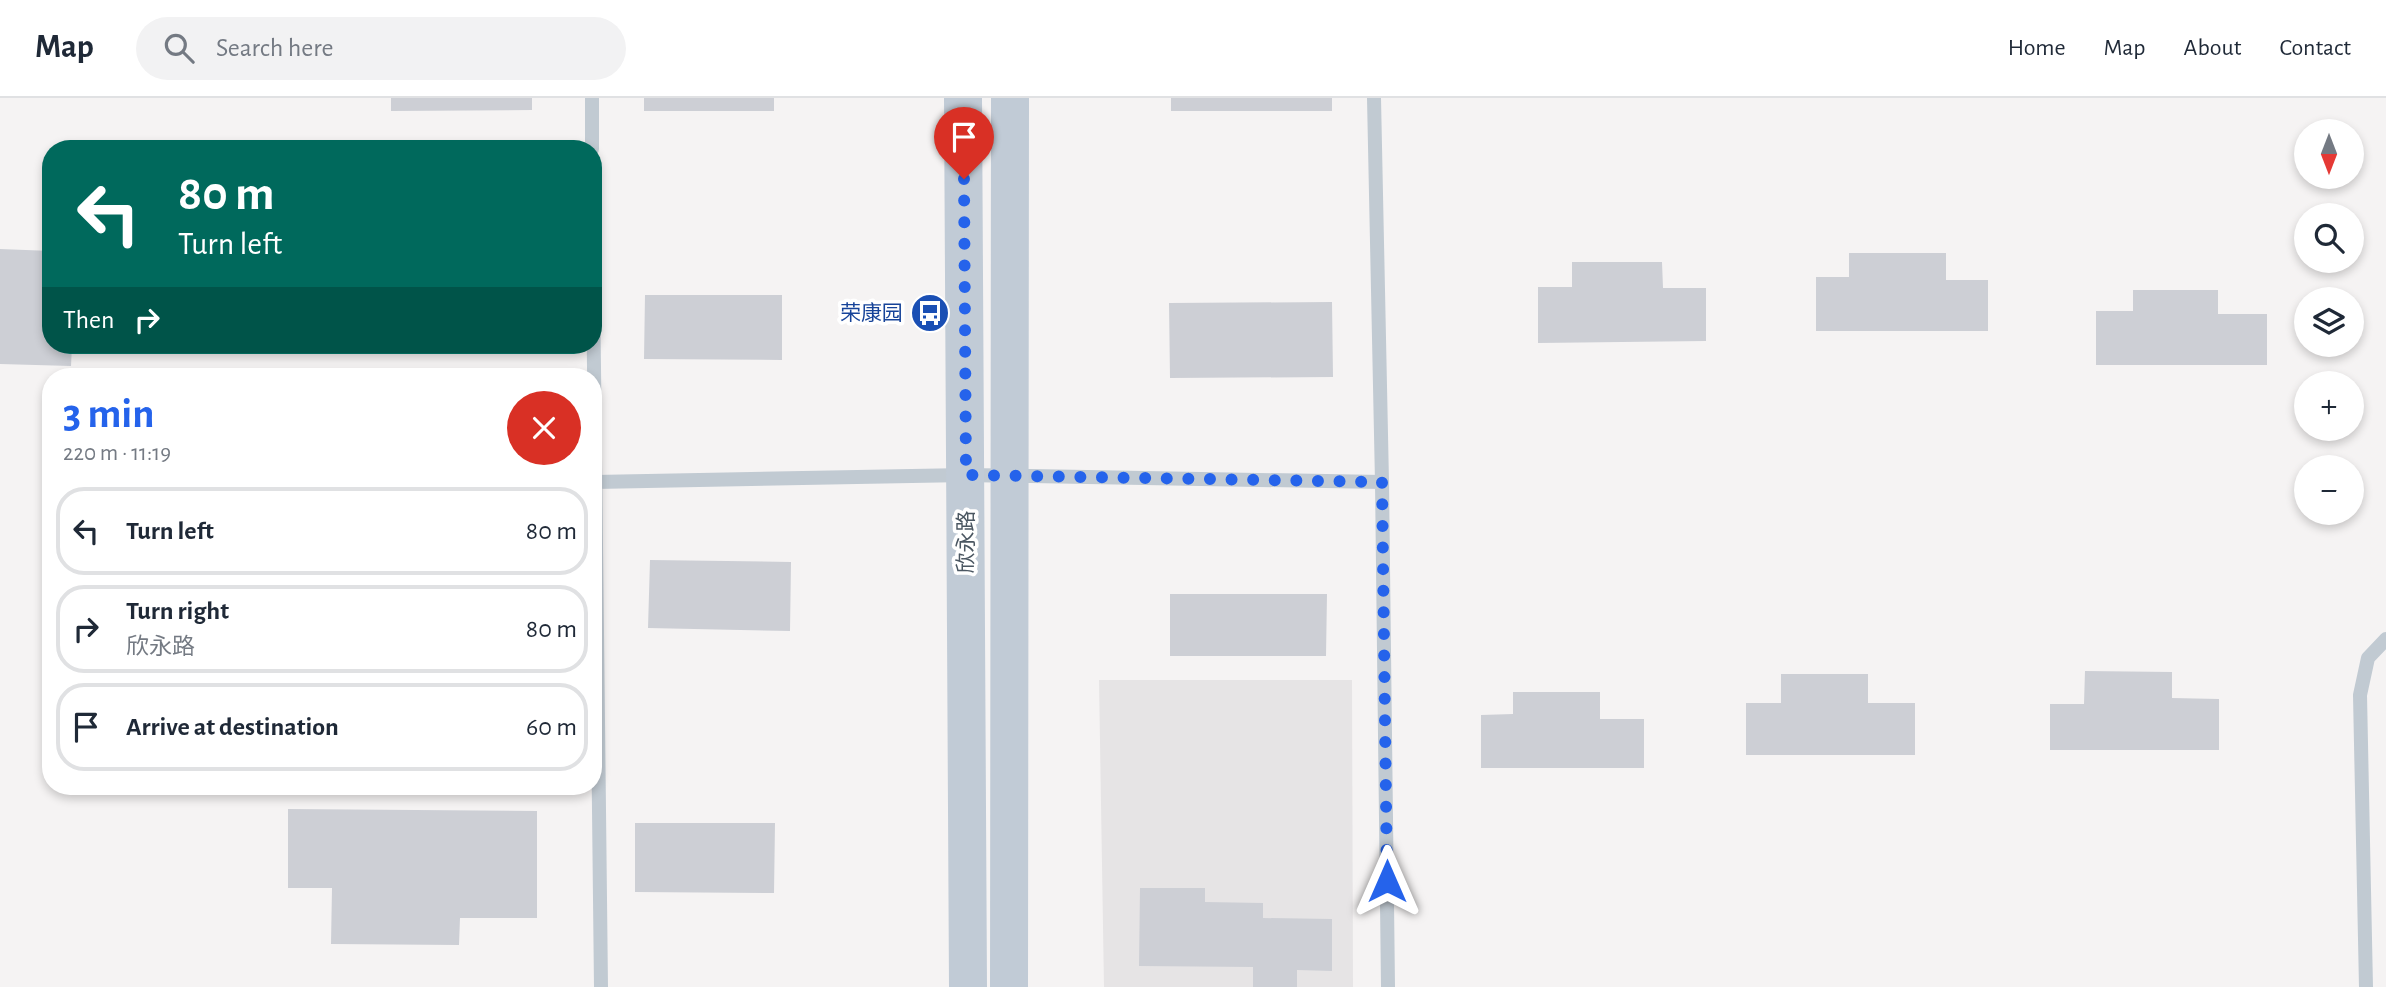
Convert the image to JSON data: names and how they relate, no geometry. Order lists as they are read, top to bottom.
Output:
{
  "streets": {
    "street": ["欣永路"]
  },
  "places": {
    "bus stop": ["荣康园"]
  },
  "north": "bottom",
  "page": {
    "header": "Map",
    "search": "Search here",
    "nav": [
      "Home",
      "Map",
      "About",
      "Contact"
    ],
    "map_buttons": ["+", "−"],
    "turn": ["80 m", "Turn left"],
    "then": "Then",
    "heading": ["3 min", "220 m · 11:19"],
    "list": [
      {
        "name": "Turn left",
        "value": "80 m"
      },
      {
        "name": "Turn right",
        "note": "欣永路",
        "value": "80 m"
      },
      {
        "name": "Arrive at destination",
        "value": "60 m"
      }
    ]
  }
}
